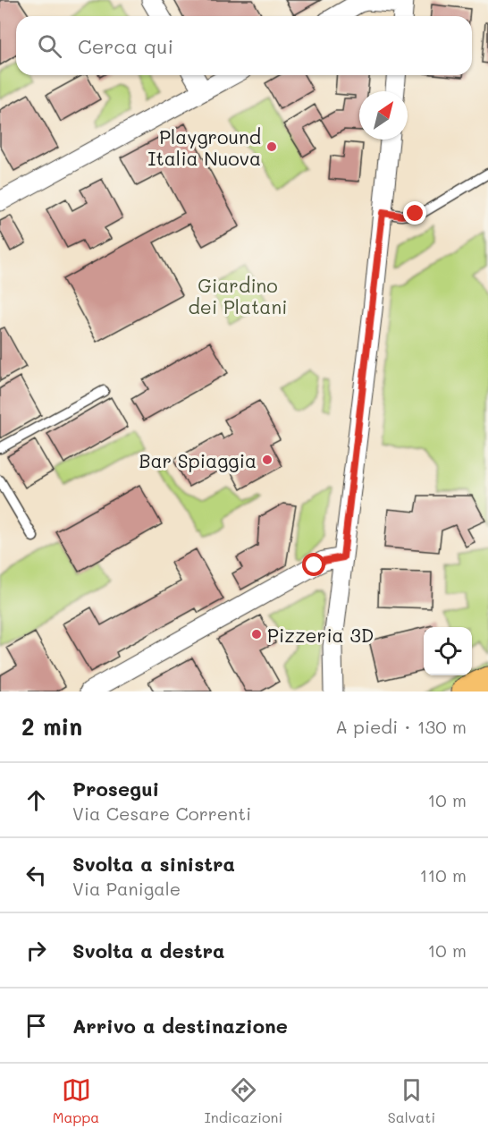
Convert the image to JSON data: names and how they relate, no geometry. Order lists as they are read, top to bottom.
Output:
{
  "parks": ["Giardino dei Platani"],
  "places": ["Playground Italia Nuova", "Bar Spiaggia", "Pizzeria 3D"],
  "north": "top right",
  "page": {
    "search": "Cerca qui",
    "heading": ["2 min", "A piedi · 130 m"],
    "list": [
      ["Prosegui", "Via Cesare Correnti", "10 m"],
      ["Svolta a sinistra", "Via Panigale", "110 m"],
      ["Svolta a destra", "10 m"],
      "Arrivo a destinazione"
    ],
    "nav": ["Mappa", "Indicazioni", "Salvati"]
  }
}
